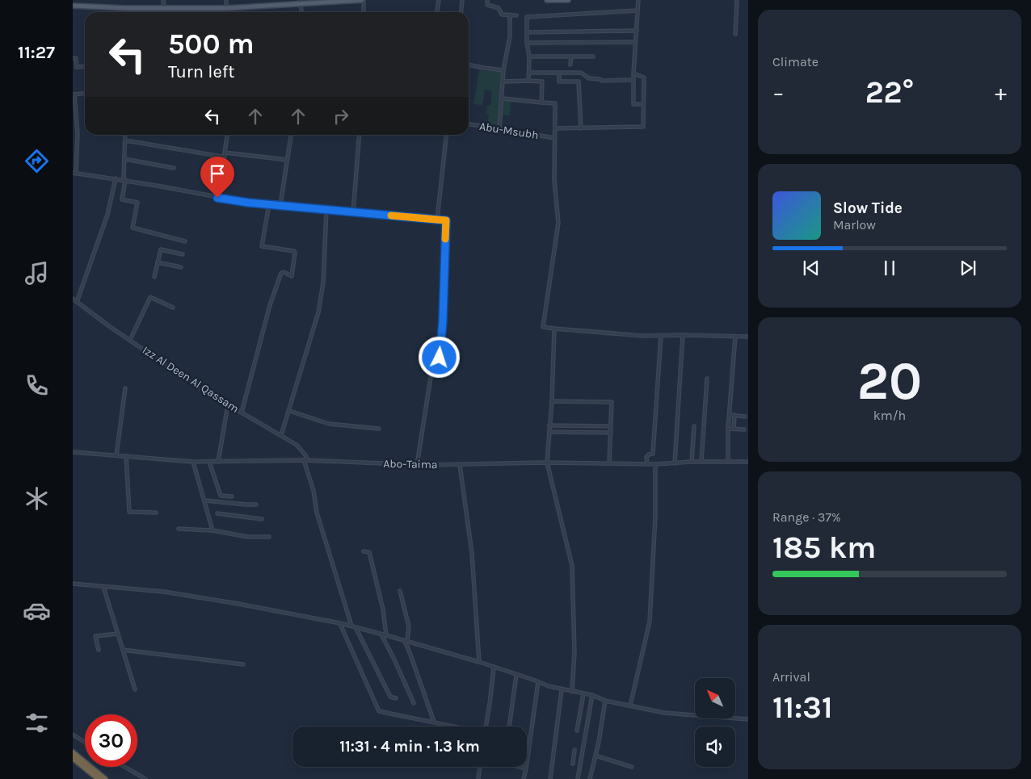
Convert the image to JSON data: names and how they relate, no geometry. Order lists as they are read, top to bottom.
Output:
{
  "streets": {
    "street": ["Abu-Msubh", "Izz Al Deen Al Qassam", "Abo-Taima"]
  },
  "crossings": [
    ["Izz Al Deen Al Qassam", "Abo-Taima"]
  ],
  "north": "top left",
  "page": {
    "tabs": "11:27",
    "tile": [
      "Climate",
      ["20", "km/h"],
      ["Range · 37%", "185 km"],
      ["Arrival", "11:31"]
    ],
    "turn": ["500 m", "Turn left"],
    "heat": ["−", "22°", "+"],
    "song": ["Slow Tide", "Marlow"],
    "limit": "30",
    "trip": "11:31 · 4 min · 1.3 km"
  }
}
